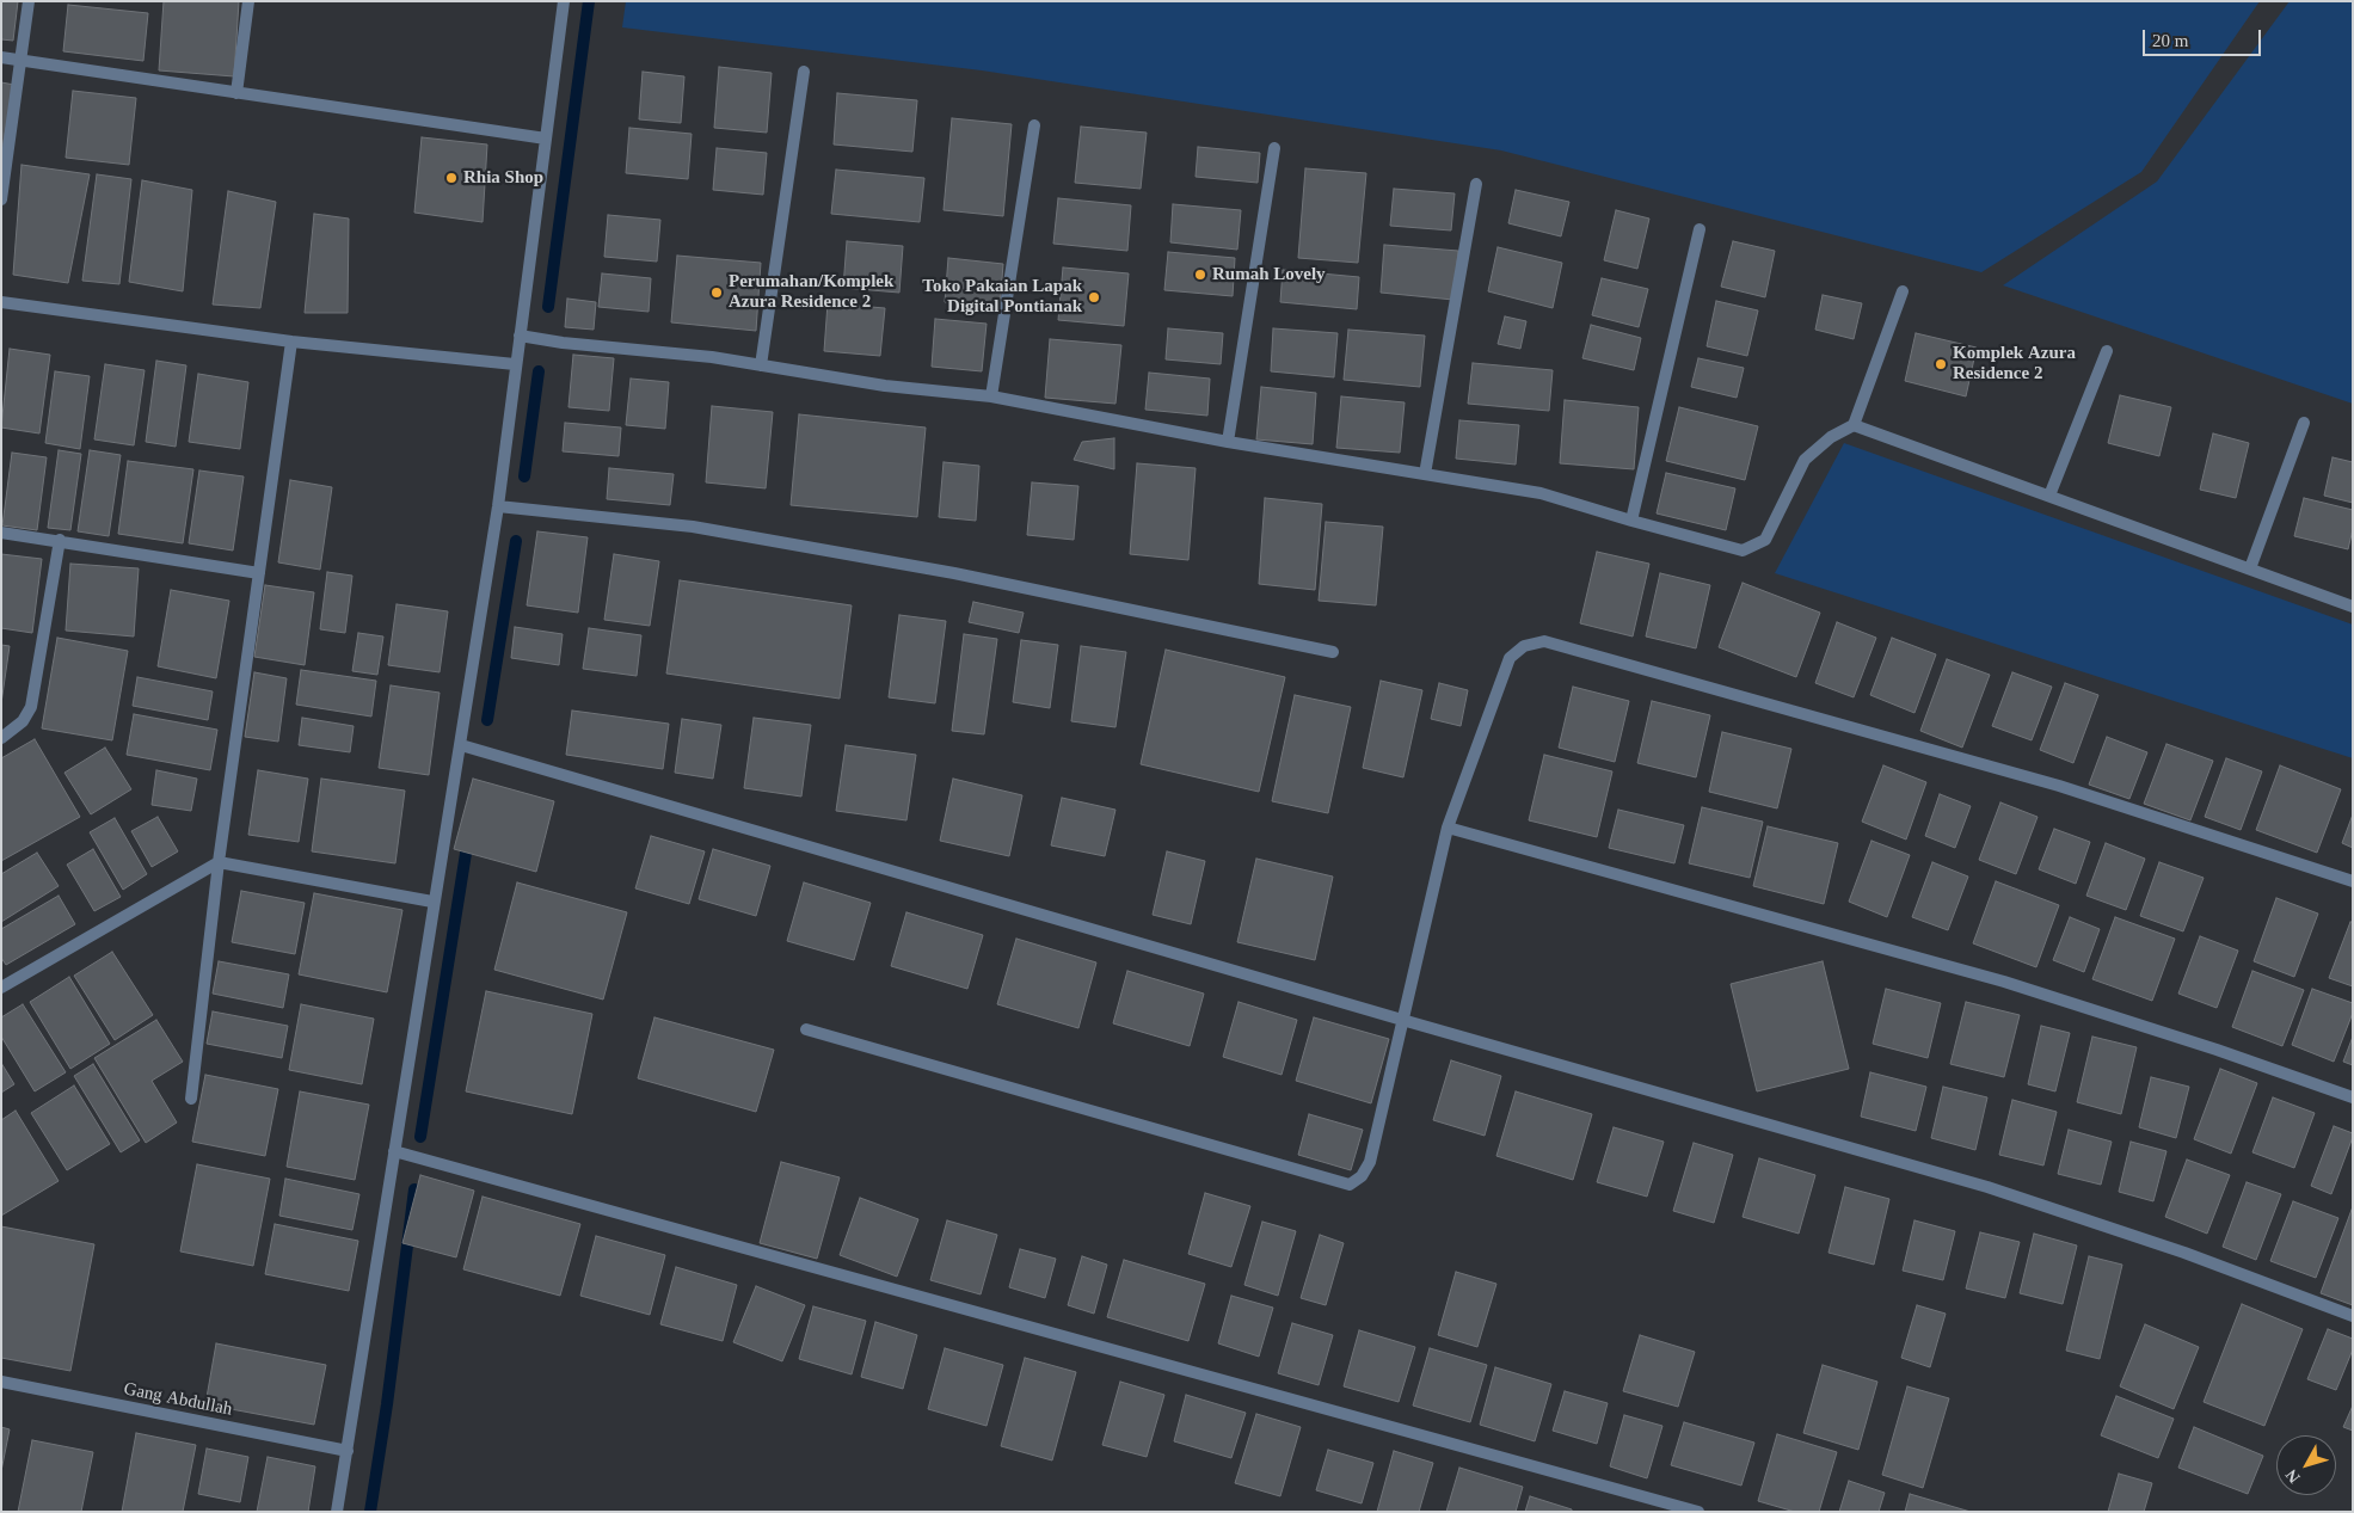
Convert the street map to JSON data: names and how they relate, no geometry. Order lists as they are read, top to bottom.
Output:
{
  "streets": {
    "street": ["Gang Abdullah"]
  },
  "places": [
    "Rhia Shop",
    "Rumah Lovely",
    "Perumahan/Komplek Azura Residence 2",
    "Toko Pakaian Lapak Digital Pontianak",
    "Komplek Azura Residence 2"
  ],
  "scale_bar": "20 m",
  "north": "bottom left"
}
